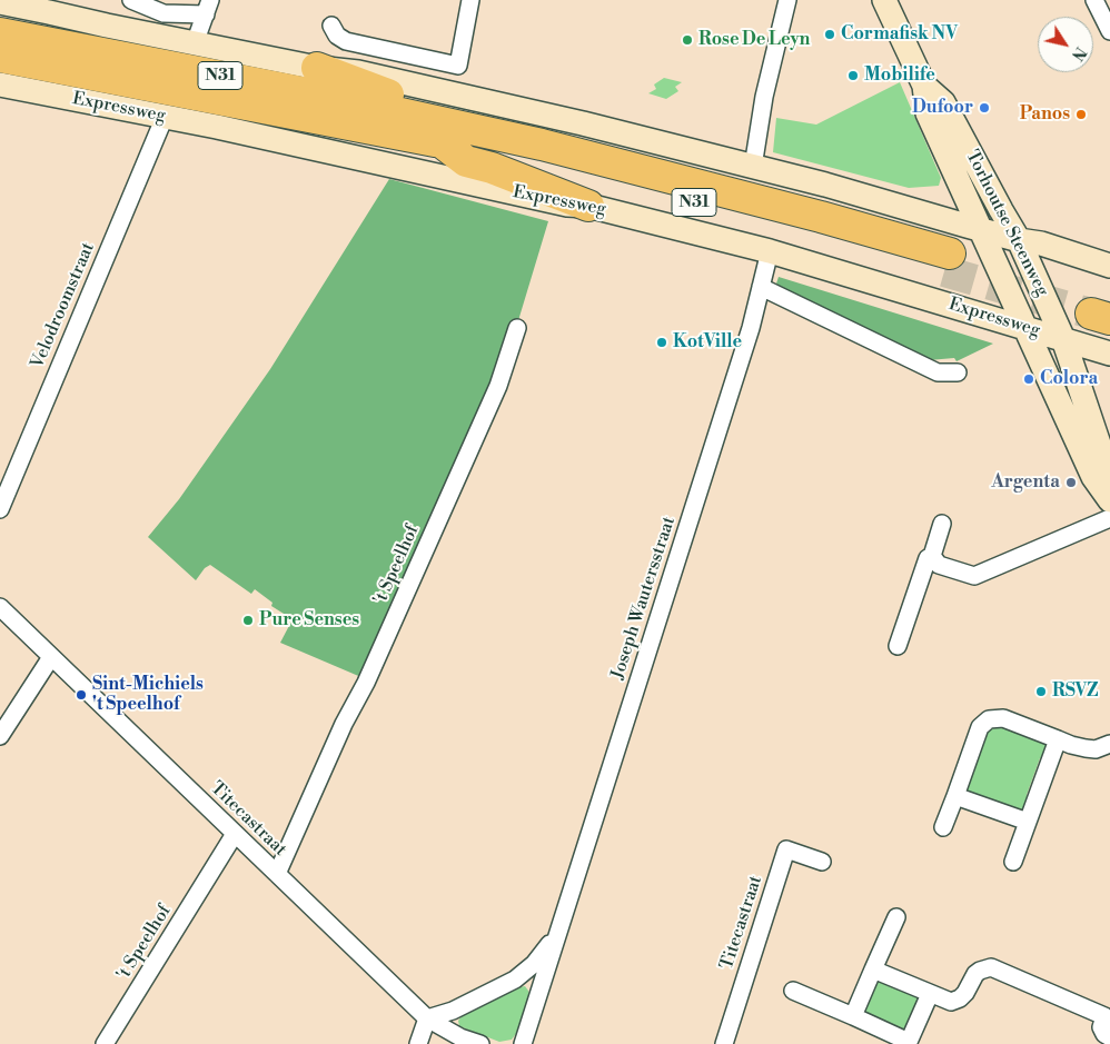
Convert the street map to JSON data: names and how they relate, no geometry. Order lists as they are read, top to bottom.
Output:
{
  "streets": {
    "highway": ["N31", "Expressweg"],
    "street": [
      "Torhoutse Steenweg",
      "Velodroomstraat",
      "'t Speelhof",
      "Joseph Wautersstraat",
      "Titecastraat"
    ]
  },
  "crossings": [
    ["Expressweg", "Torhoutse Steenweg"],
    ["Expressweg", "Velodroomstraat"],
    ["Expressweg", "Joseph Wautersstraat"],
    ["'t Speelhof", "Titecastraat"],
    ["Joseph Wautersstraat", "Titecastraat"]
  ],
  "places": [
    "Cormafisk NV",
    "Rose De Leyn",
    "Mobilife",
    "Dufoor",
    "Panos",
    "KotVille",
    "Colora",
    "Argenta",
    "Pure Senses",
    "RSVZ",
    "Sint-Michiels 't Speelhof"
  ],
  "north": "bottom right"
}
